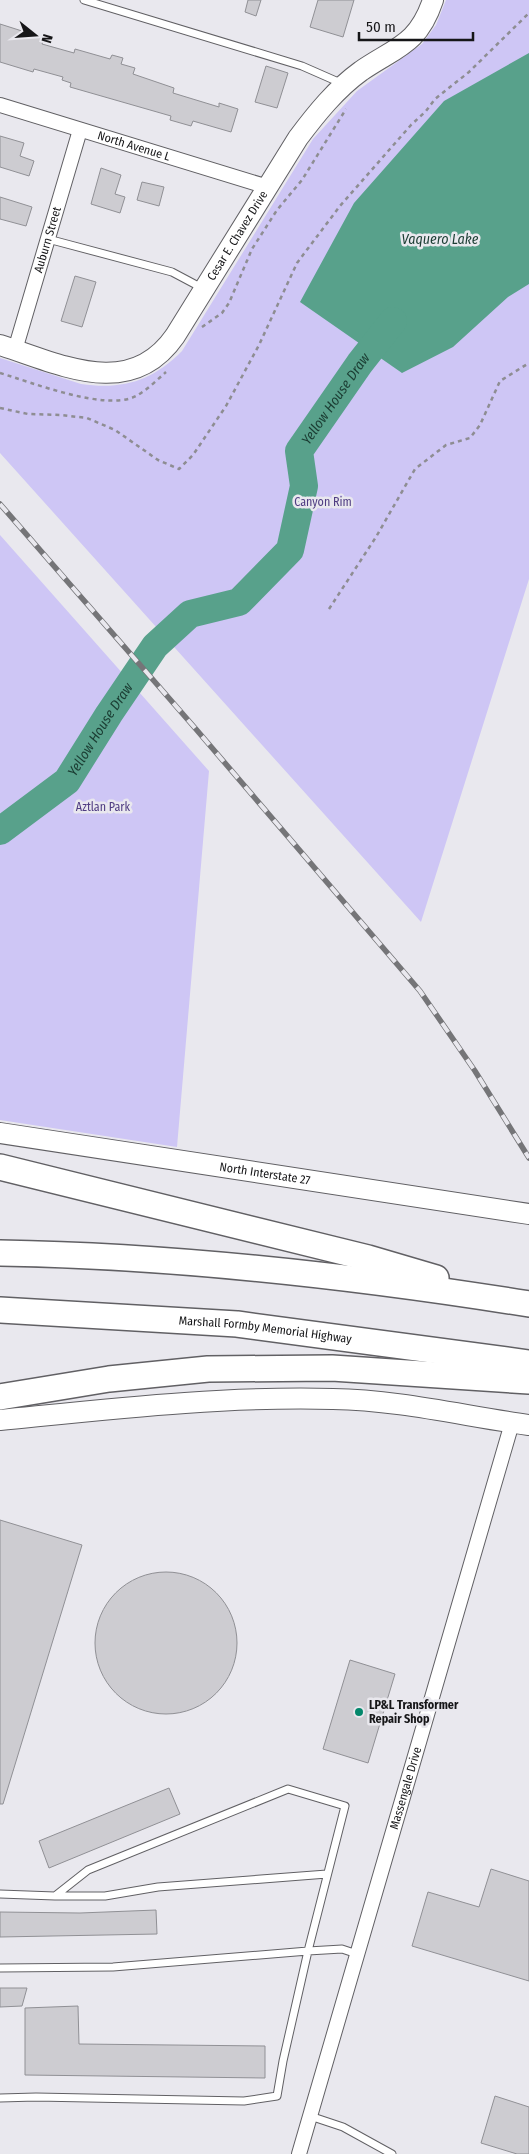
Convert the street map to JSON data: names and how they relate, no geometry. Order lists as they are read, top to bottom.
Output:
{
  "streets": {
    "highway": ["Marshall Formby Memorial Highway"],
    "main road": ["Cesar E. Chavez Drive", "North Interstate 27"],
    "street": ["North Avenue L", "Auburn Street", "Massengale Drive"]
  },
  "crossings": [
    ["North Avenue L", "Cesar E. Chavez Drive"],
    ["North Avenue L", "Auburn Street"],
    ["Cesar E. Chavez Drive", "Auburn Street"]
  ],
  "water": ["Vaquero Lake", "Yellow House Draw"],
  "parks": ["Canyon Rim", "Aztlan Park"],
  "places": ["LP&L Transformer Repair Shop"],
  "scale_bar": "50 m",
  "north": "right"
}
